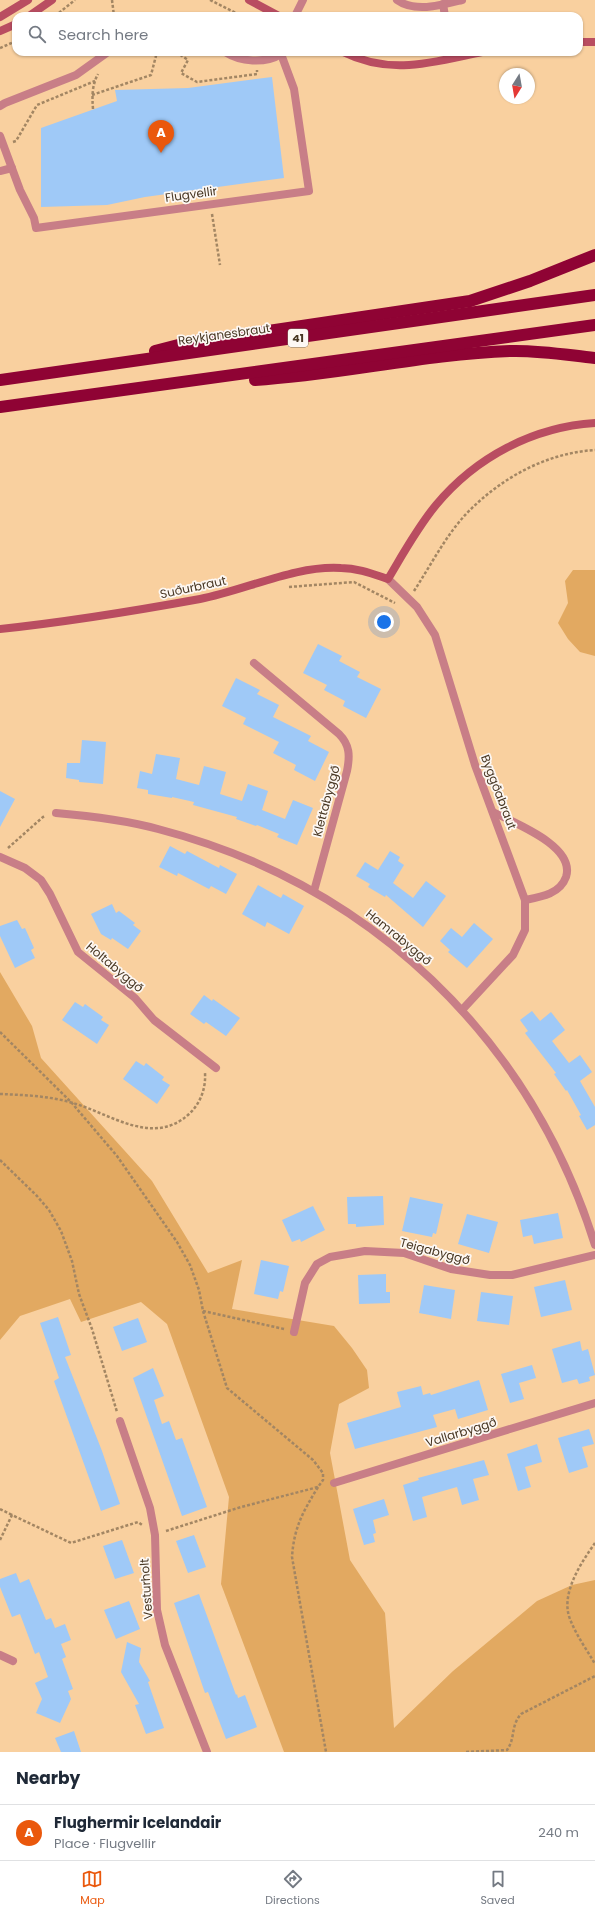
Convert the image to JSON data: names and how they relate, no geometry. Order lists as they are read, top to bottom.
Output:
{
  "streets": {
    "highway": ["Reykjanesbraut", "41"],
    "street": [
      "Flugvellir",
      "Suðurbraut",
      "Byggðabraut",
      "Klettabyggð",
      "Hamrabyggð",
      "Holtabyggð",
      "Teigabyggð",
      "Vallarbyggð",
      "Vesturholt"
    ]
  },
  "crossings": [
    ["Suðurbraut", "Byggðabraut"],
    ["Byggðabraut", "Hamrabyggð"],
    ["Klettabyggð", "Hamrabyggð"]
  ],
  "north": "bottom",
  "page": {
    "search": "Search here",
    "pins": "A",
    "heading": "Nearby",
    "list": [
      {
        "mark": "A",
        "name": "Flughermir Icelandair",
        "note": "Place · Flugvellir",
        "value": "240 m"
      }
    ],
    "nav": ["Map", "Directions", "Saved"]
  }
}
